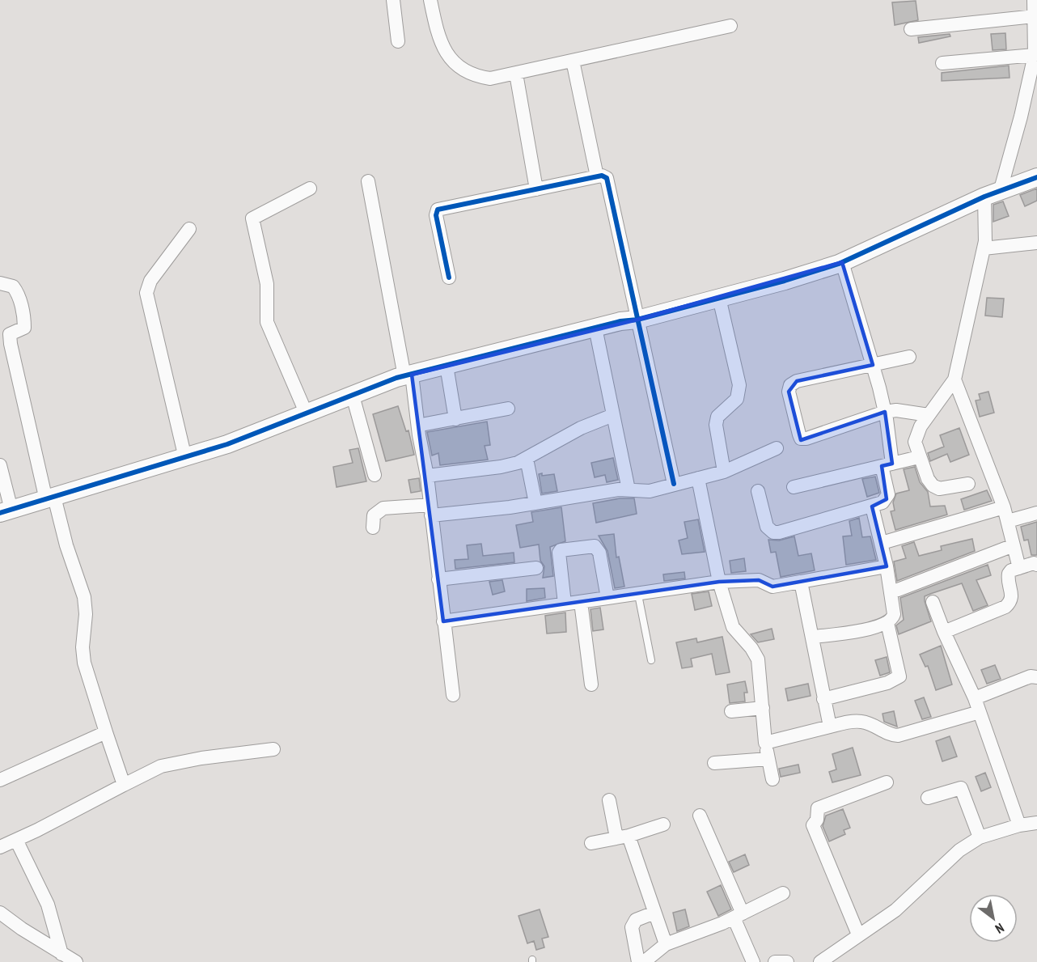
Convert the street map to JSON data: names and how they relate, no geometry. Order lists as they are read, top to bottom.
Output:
{
  "north": "bottom right"
}
